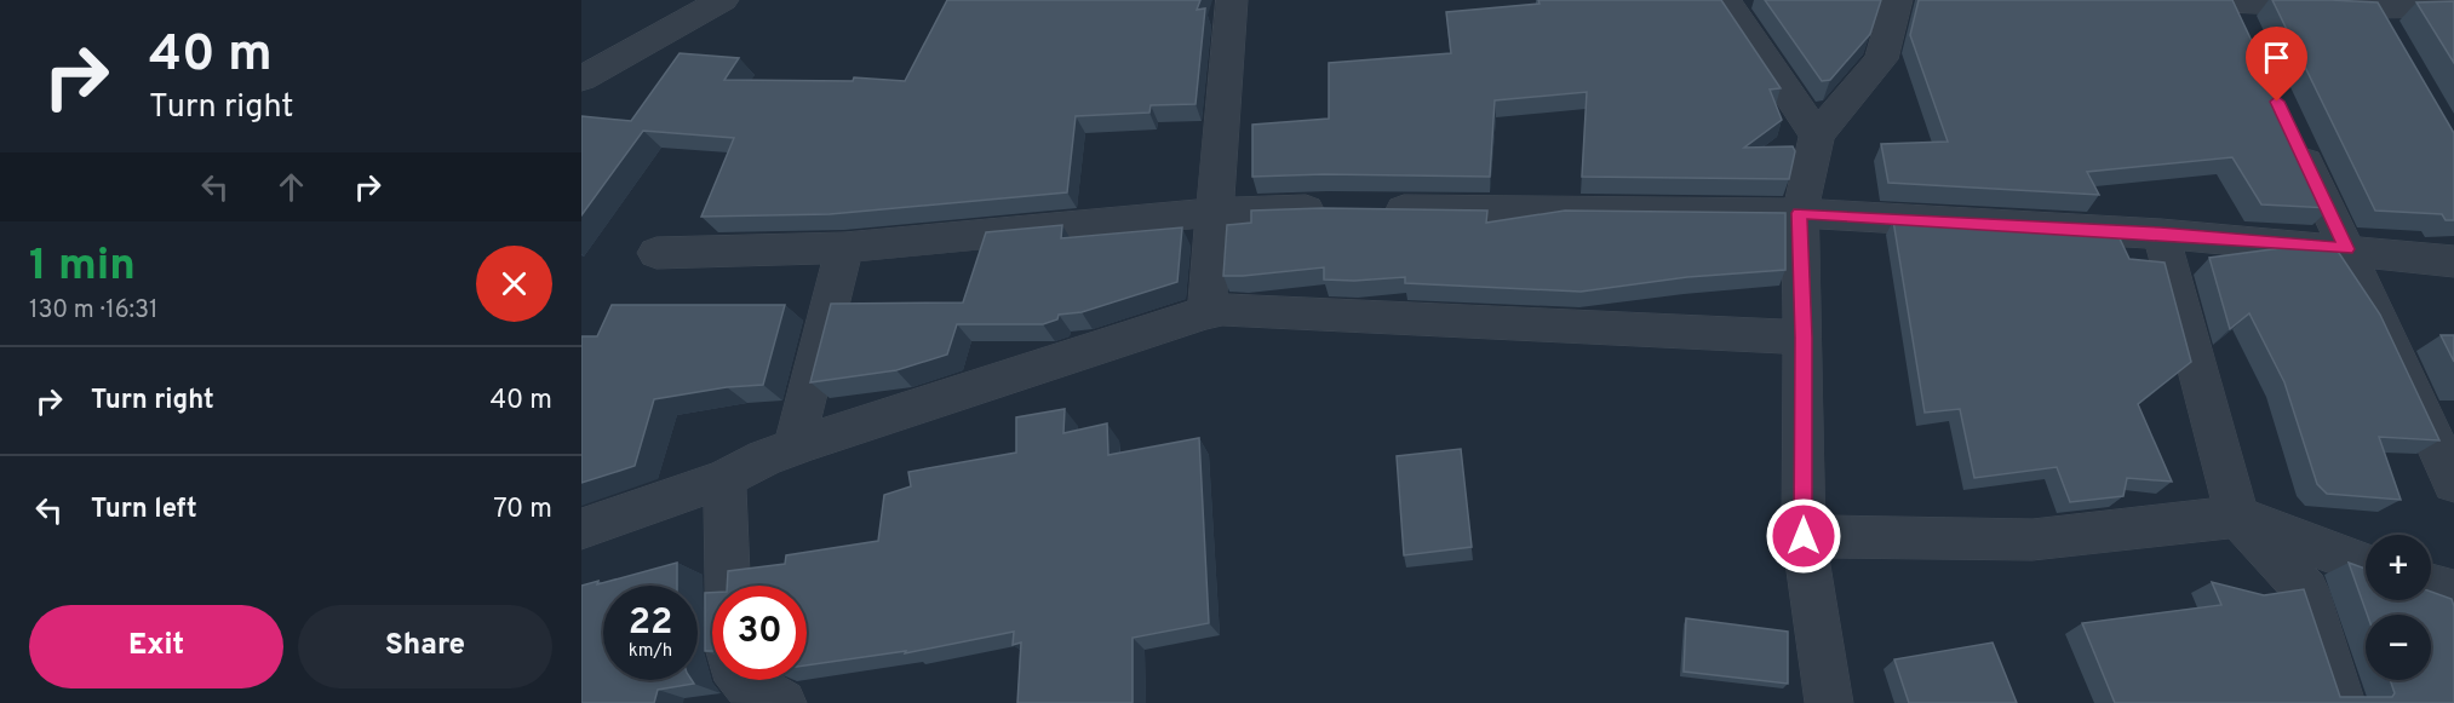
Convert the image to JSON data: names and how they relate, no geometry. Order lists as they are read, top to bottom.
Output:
{
  "page": {
    "turn": ["40 m", "Turn right"],
    "heading": ["1 min", "130 m · 16:31"],
    "list": [
      {
        "name": "Turn right",
        "value": "40 m"
      },
      {
        "name": "Turn left",
        "value": "70 m"
      }
    ],
    "map_buttons": ["+", "−"],
    "speed": "22 km/h",
    "limit": "30",
    "buttons": ["Exit", "Share"]
  }
}
